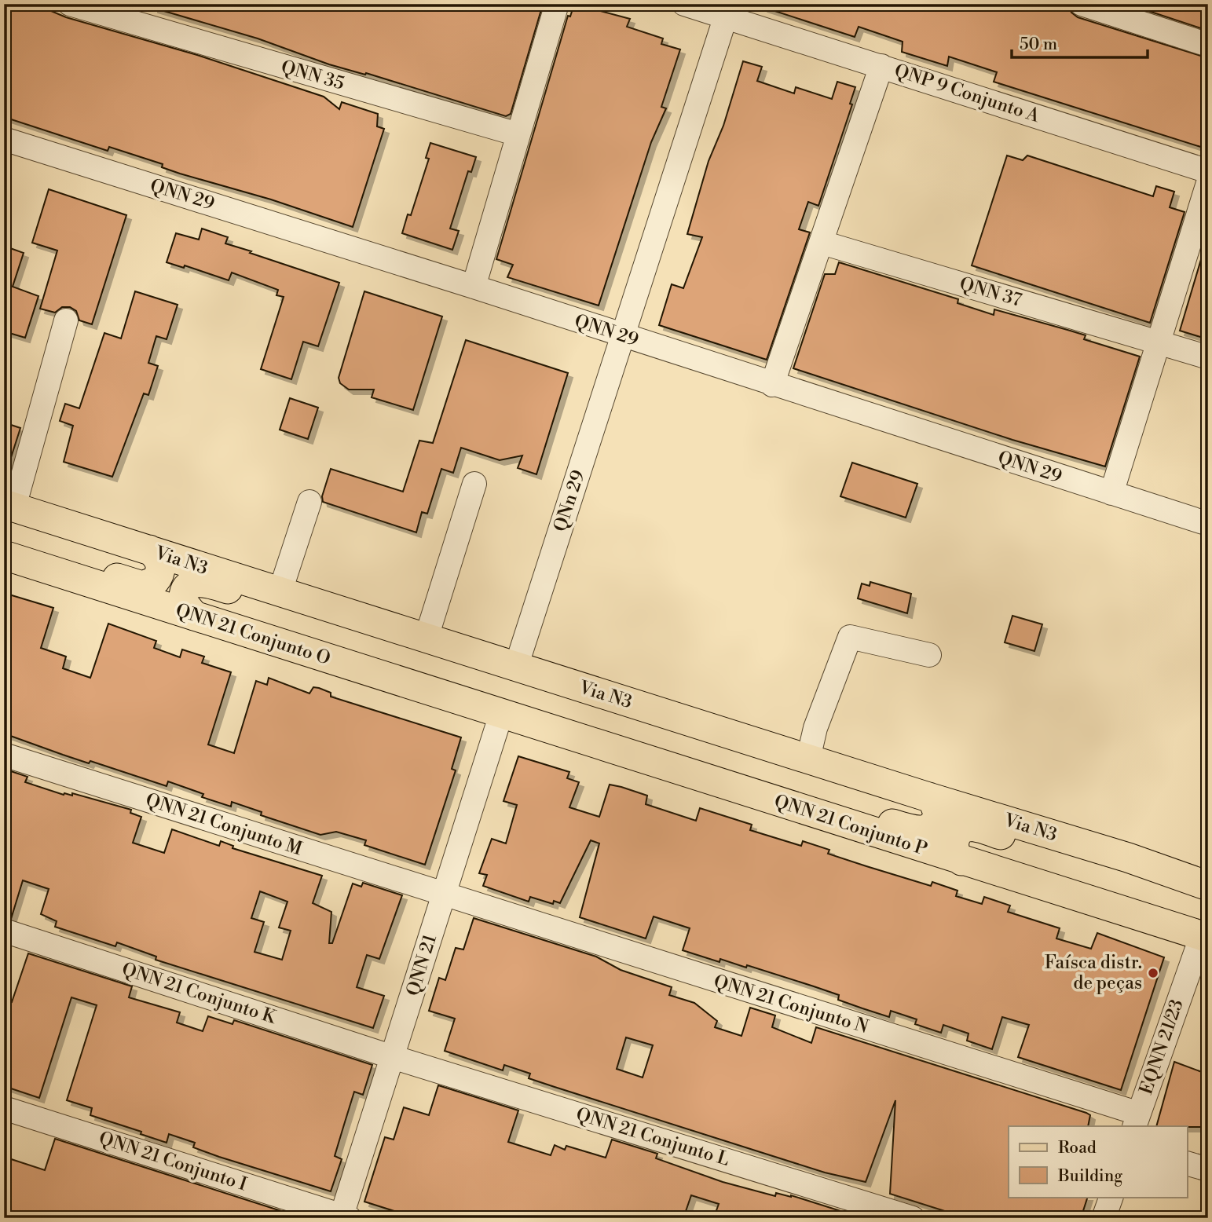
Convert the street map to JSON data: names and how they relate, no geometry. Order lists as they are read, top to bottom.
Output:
{
  "streets": {
    "main road": ["Via N3", "QNN 21 Conjunto O", "QNN 21 Conjunto P"],
    "street": [
      "QNN 35",
      "QNP 9 Conjunto A",
      "QNN 29",
      "QNN 37",
      "QNn 29",
      "QNN 21 Conjunto M",
      "QNN 21",
      "QNN 21 Conjunto K",
      "QNN 21 Conjunto N",
      "EQNN 21/23",
      "QNN 21 Conjunto L",
      "QNN 21 Conjunto I"
    ]
  },
  "crossings": [
    ["QNN 29", "QNn 29"],
    ["QNn 29", "Via N3"],
    ["QNN 21 Conjunto O", "QNN 21 Conjunto P"],
    ["QNN 21 Conjunto O", "QNN 21"],
    ["QNN 21 Conjunto M", "QNN 21"],
    ["QNN 21 Conjunto M", "QNN 21 Conjunto N"],
    ["QNN 21 Conjunto P", "QNN 21"],
    ["QNN 21 Conjunto P", "EQNN 21/23"],
    ["QNN 21", "QNN 21 Conjunto K"],
    ["QNN 21", "QNN 21 Conjunto N"],
    ["QNN 21", "QNN 21 Conjunto L"],
    ["QNN 21", "QNN 21 Conjunto I"],
    ["QNN 21 Conjunto K", "QNN 21 Conjunto L"],
    ["QNN 21 Conjunto N", "EQNN 21/23"]
  ],
  "places": ["Faísca distr. de peças"],
  "legend": ["Road", "Building"],
  "scale_bar": "50 m"
}
